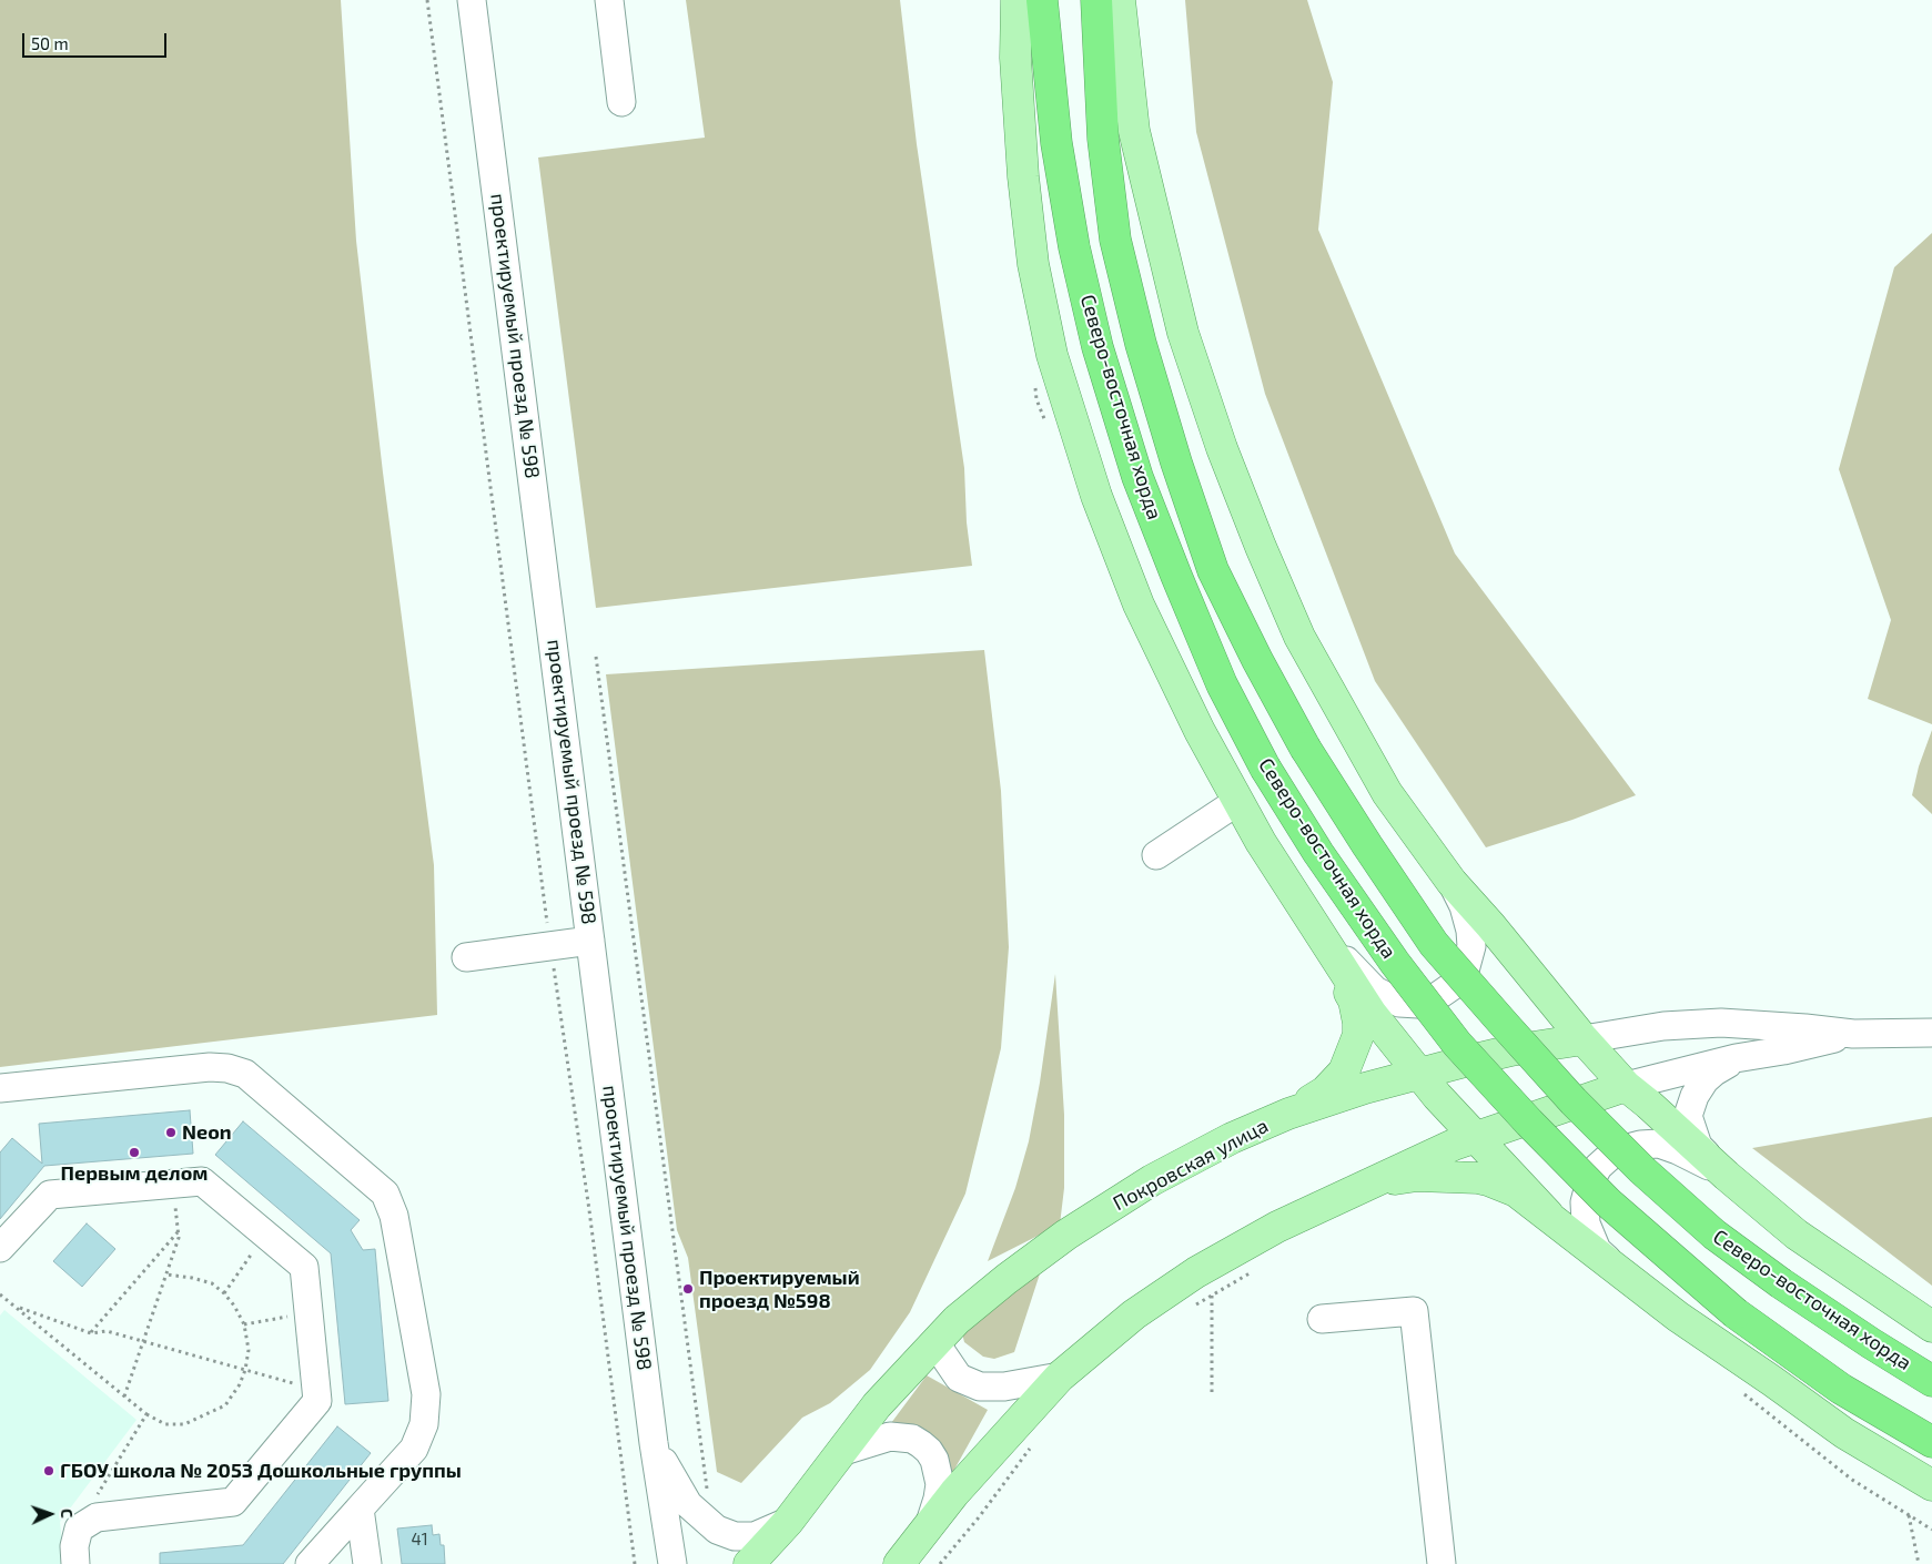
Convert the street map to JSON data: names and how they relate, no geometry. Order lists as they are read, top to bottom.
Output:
{
  "streets": {
    "highway": ["Северо-восточная хорда"],
    "main road": ["Покровская улица"],
    "street": ["проектируемый проезд № 598"]
  },
  "places": [
    "Neon",
    "Первым делом",
    "Проектируемый проезд №598",
    "ГБОУ школа № 2053 Дошкольные группы"
  ],
  "house_numbers": ["41"],
  "scale_bar": "50 m",
  "north": "right"
}
